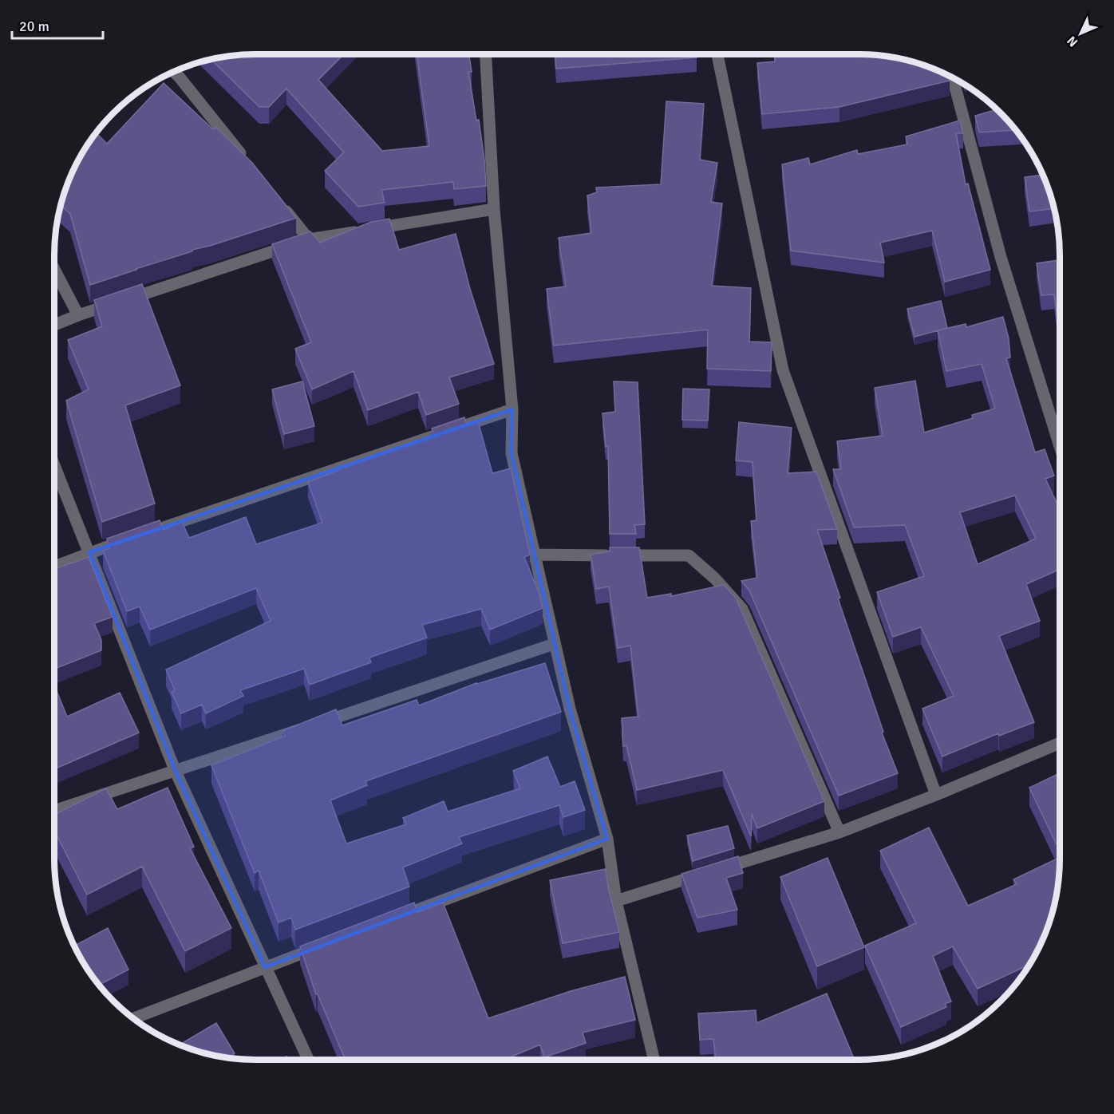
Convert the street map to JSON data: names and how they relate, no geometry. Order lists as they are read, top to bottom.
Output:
{
  "scale_bar": "20 m",
  "north": "bottom left"
}
